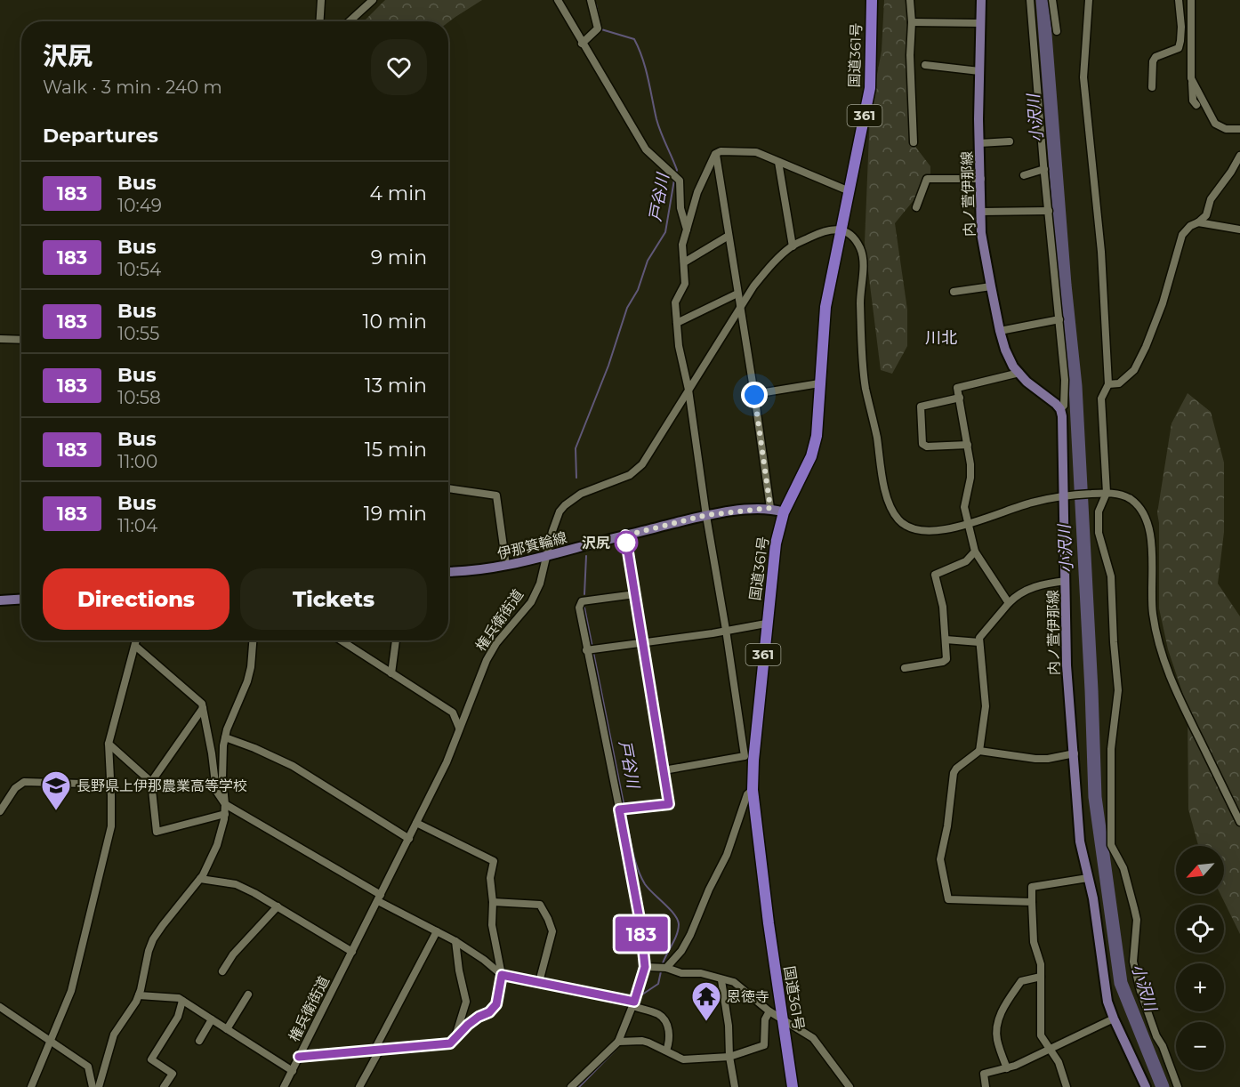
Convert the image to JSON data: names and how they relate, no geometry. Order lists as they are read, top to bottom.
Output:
{
  "streets": {
    "highway": ["国道361号", "361"],
    "main road": ["内ノ萱伊那線", "伊那箕輪線"],
    "street": ["権兵衛街道"]
  },
  "crossings": [
    ["国道361号", "伊那箕輪線"],
    ["国道361号", "権兵衛街道"],
    ["伊那箕輪線", "権兵衛街道"]
  ],
  "districts": ["川北"],
  "water": ["小沢川", "戸谷川"],
  "places": {
    "other": ["沢尻"],
    "school or university": ["長野県上伊那農業高等学校"],
    "temple": ["恩徳寺"]
  },
  "lines": ["bus line 183"],
  "north": "bottom left",
  "page": {
    "on_map": "183",
    "heading": [
      ["沢尻", "Walk · 3 min · 240 m"],
      "Departures"
    ],
    "list": [
      {
        "mark": "183",
        "name": "Bus",
        "note": "10:49",
        "value": "4 min"
      },
      {
        "mark": "183",
        "name": "Bus",
        "note": "10:54",
        "value": "9 min"
      },
      {
        "mark": "183",
        "name": "Bus",
        "note": "10:55",
        "value": "10 min"
      },
      {
        "mark": "183",
        "name": "Bus",
        "note": "10:58",
        "value": "13 min"
      },
      {
        "mark": "183",
        "name": "Bus",
        "note": "11:00",
        "value": "15 min"
      },
      {
        "mark": "183",
        "name": "Bus",
        "note": "11:04",
        "value": "19 min"
      }
    ],
    "buttons": ["Directions", "Tickets"],
    "map_buttons": ["+", "−"]
  }
}
